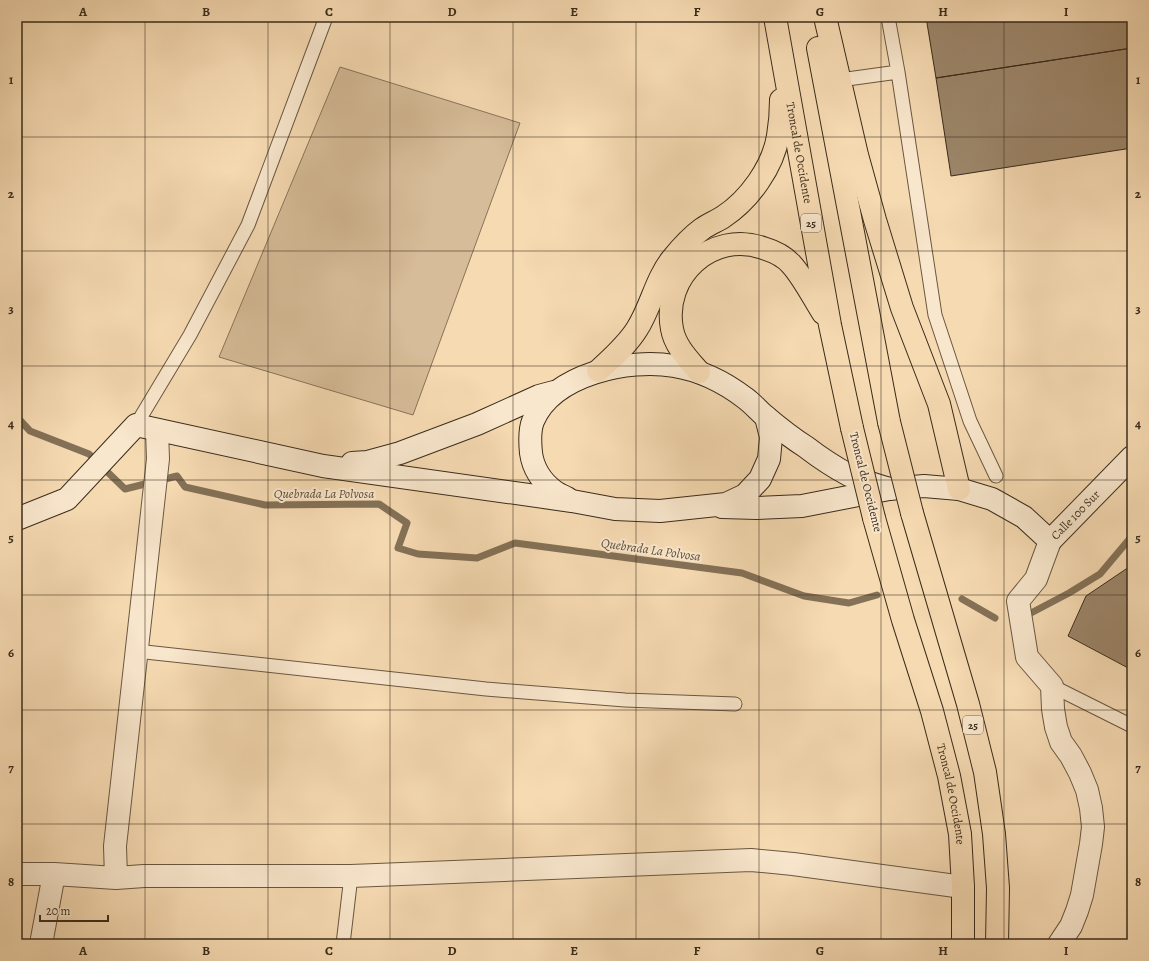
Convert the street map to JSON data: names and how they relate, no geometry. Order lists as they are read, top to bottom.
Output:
{
  "streets": {
    "highway": ["Troncal de Occidente", "25"],
    "street": ["Calle 100 Sur"]
  },
  "water": ["Quebrada La Polvosa"],
  "scale_bar": "20 m",
  "grid": {
    "columns": [
      "A",
      "B",
      "C",
      "D",
      "E",
      "F",
      "G",
      "H",
      "I"
    ],
    "rows": [
      "1",
      "2",
      "3",
      "4",
      "5",
      "6",
      "7",
      "8"
    ]
  }
}
